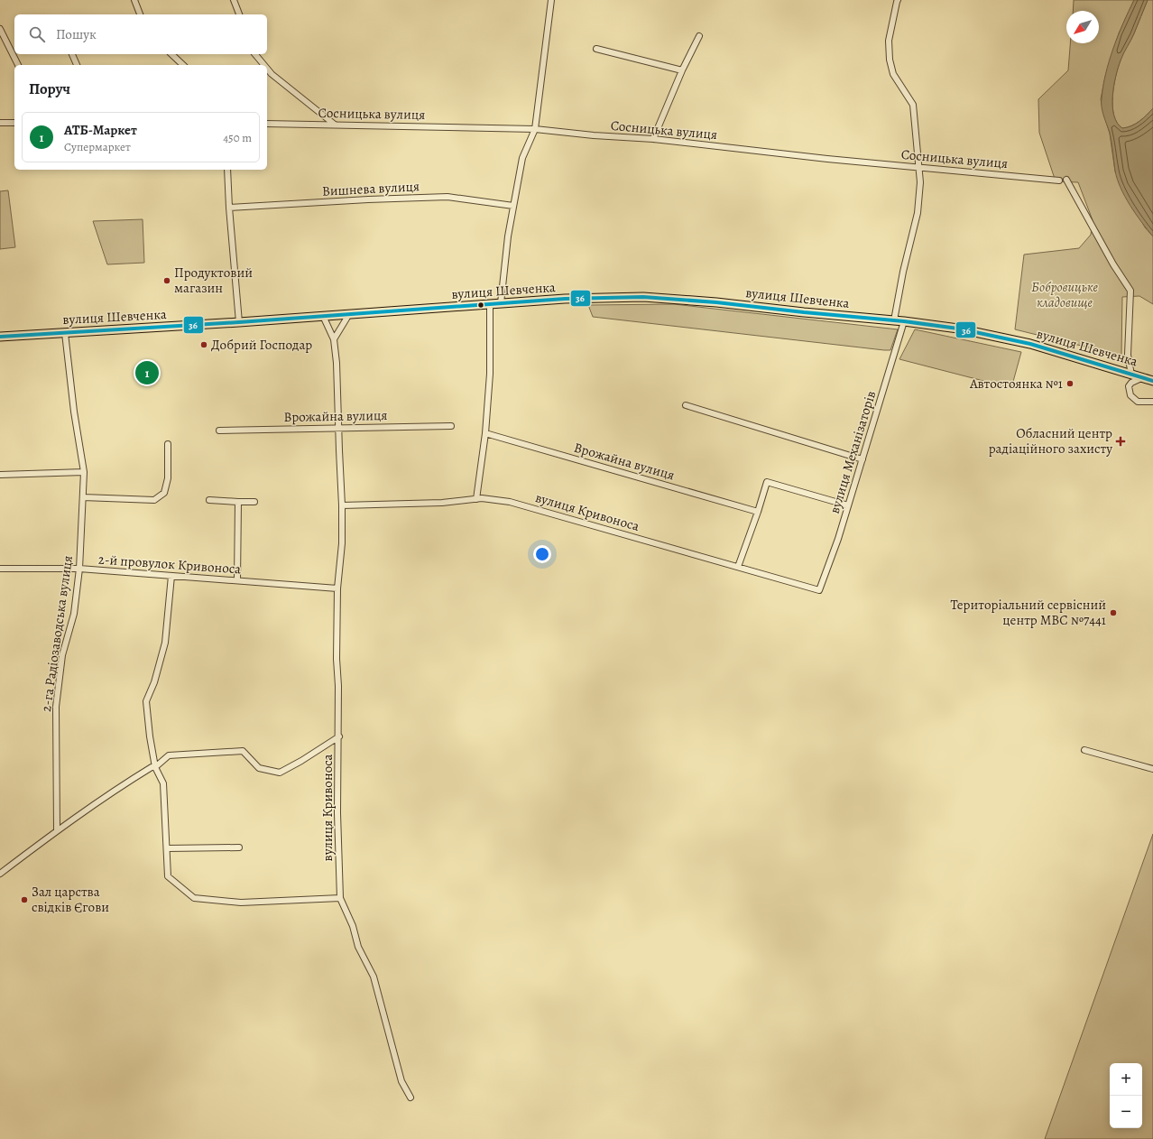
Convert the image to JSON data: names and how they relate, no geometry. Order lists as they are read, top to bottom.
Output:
{
  "streets": {
    "main road": ["вулиця Шевченка"],
    "street": [
      "Сосницька вулиця",
      "Вишнева вулиця",
      "Врожайна вулиця",
      "вулиця Механізаторів",
      "вулиця Кривоноса",
      "2-й провулок Кривоноса",
      "2-га Радіозаводська вулиця"
    ]
  },
  "crossings": [
    ["вулиця Шевченка", "вулиця Механізаторів"],
    ["вулиця Шевченка", "вулиця Кривоноса"],
    ["вулиця Шевченка", "2-га Радіозаводська вулиця"],
    ["Врожайна вулиця", "вулиця Кривоноса"],
    ["вулиця Механізаторів", "вулиця Кривоноса"],
    ["вулиця Кривоноса", "2-й провулок Кривоноса"],
    ["2-й провулок Кривоноса", "2-га Радіозаводська вулиця"]
  ],
  "parks": ["Бобровицьке кладовище"],
  "places": {
    "other": [
      "Продуктовий магазин",
      "Добрий Господар",
      "Автостоянка №1",
      "Територіальний сервісний центр МВС №7441",
      "Зал царства свідків Єгови"
    ],
    "health": ["Обласний центр радіаційного захисту"]
  },
  "lines": ["transit line 36"],
  "north": "bottom left",
  "page": {
    "search": "Пошук",
    "heading": "Поруч",
    "list": [
      {
        "mark": "1",
        "name": "АТБ-Маркет",
        "note": "Супермаркет",
        "value": "450 m"
      }
    ],
    "pins": "1",
    "map_buttons": ["+", "−"]
  }
}
